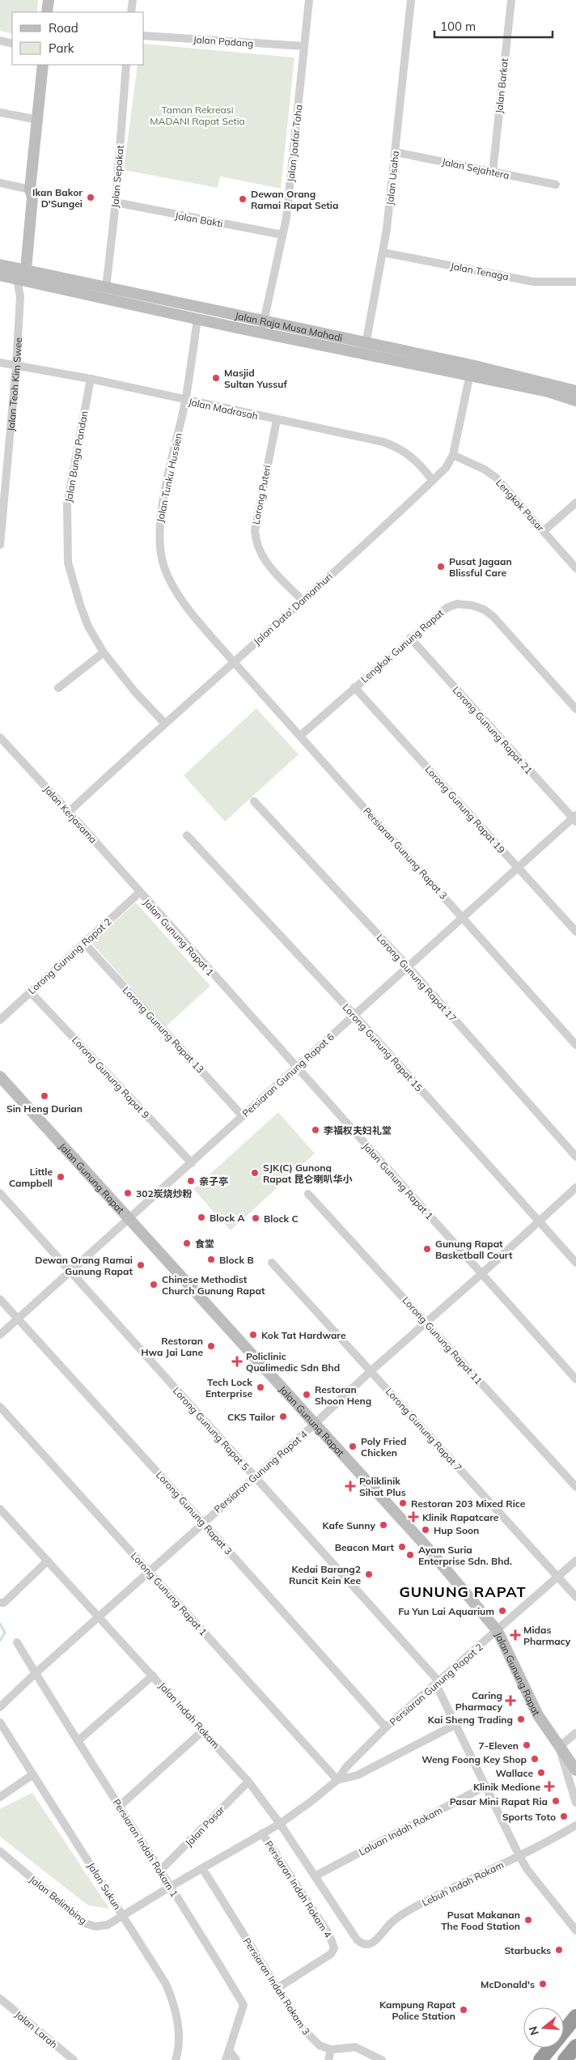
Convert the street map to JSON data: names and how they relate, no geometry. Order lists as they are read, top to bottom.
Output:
{
  "streets": {
    "street": [
      "Jalan Padang",
      "Jalan Barkat",
      "Jalan Jaafar Taha",
      "Jalan Sejahtera",
      "Jalan Sepakat",
      "Jalan Usaha",
      "Jalan Bakti",
      "Jalan Tenaga",
      "Jalan Raja Musa Mahadi",
      "Jalan Teoh Kim Swee",
      "Jalan Madrasah",
      "Jalan Bunga Pandan",
      "Jalan Tunku Hussien",
      "Lorong Puteri",
      "Lengkok Pasar",
      "Jalan Dato' Damanhuri",
      "Lengkok Gunung Rapat",
      "Lorong Gunung Rapat 21",
      "Lorong Gunung Rapat 19",
      "Jalan Kerjasama",
      "Persiaran Gunung Rapat 3",
      "Jalan Gunung Rapat 1",
      "Lorong Gunung Rapat 2",
      "Lorong Gunung Rapat 17",
      "Lorong Gunung Rapat 13",
      "Lorong Gunung Rapat 15",
      "Persiaran Gunung Rapat 6",
      "Lorong Gunung Rapat 9",
      "Jalan Gunung Rapat",
      "Lorong Gunung Rapat 11",
      "Lorong Gunung Rapat 5",
      "Lorong Gunung Rapat 7",
      "Persiaran Gunung Rapat 4",
      "Lorong Gunung Rapat 3",
      "Lorong Gunung Rapat 1",
      "Persiaran Gunung Rapat 2",
      "Jalan Indah Rokam",
      "Jalan Pasar",
      "Laluan Indah Rokam",
      "Persiaran Indah Rokam 1",
      "Lebuh Indah Rokam",
      "Jalan Sukun",
      "Persiaran Indah Rokam 4",
      "Jalan Belimbing",
      "Persiaran Indah Rokam 3",
      "Jalan Larah"
    ]
  },
  "crossings": [
    ["Jalan Padang", "Jalan Jaafar Taha"],
    ["Jalan Barkat", "Jalan Sejahtera"],
    ["Jalan Jaafar Taha", "Jalan Bakti"],
    ["Jalan Jaafar Taha", "Jalan Raja Musa Mahadi"],
    ["Jalan Sejahtera", "Jalan Usaha"],
    ["Jalan Sepakat", "Jalan Bakti"],
    ["Jalan Sepakat", "Jalan Raja Musa Mahadi"],
    ["Jalan Usaha", "Jalan Tenaga"],
    ["Jalan Usaha", "Jalan Raja Musa Mahadi"],
    ["Jalan Raja Musa Mahadi", "Jalan Teoh Kim Swee"],
    ["Jalan Raja Musa Mahadi", "Jalan Tunku Hussien"],
    ["Jalan Raja Musa Mahadi", "Jalan Dato' Damanhuri"],
    ["Jalan Teoh Kim Swee", "Jalan Madrasah"],
    ["Jalan Madrasah", "Jalan Bunga Pandan"],
    ["Jalan Madrasah", "Jalan Tunku Hussien"],
    ["Jalan Madrasah", "Lorong Puteri"],
    ["Jalan Madrasah", "Jalan Dato' Damanhuri"],
    ["Jalan Bunga Pandan", "Jalan Dato' Damanhuri"],
    ["Jalan Tunku Hussien", "Jalan Dato' Damanhuri"],
    ["Jalan Tunku Hussien", "Persiaran Gunung Rapat 3"],
    ["Lorong Puteri", "Jalan Dato' Damanhuri"],
    ["Lengkok Pasar", "Jalan Dato' Damanhuri"],
    ["Jalan Dato' Damanhuri", "Jalan Kerjasama"],
    ["Jalan Dato' Damanhuri", "Persiaran Gunung Rapat 3"],
    ["Lengkok Gunung Rapat", "Lorong Gunung Rapat 21"],
    ["Lengkok Gunung Rapat", "Lorong Gunung Rapat 19"],
    ["Lengkok Gunung Rapat", "Persiaran Gunung Rapat 3"],
    ["Lorong Gunung Rapat 21", "Persiaran Gunung Rapat 6"],
    ["Lorong Gunung Rapat 19", "Persiaran Gunung Rapat 6"],
    ["Jalan Kerjasama", "Jalan Gunung Rapat 1"],
    ["Jalan Kerjasama", "Lorong Gunung Rapat 2"],
    ["Persiaran Gunung Rapat 3", "Persiaran Gunung Rapat 6"],
    ["Jalan Gunung Rapat 1", "Lorong Gunung Rapat 2"],
    ["Jalan Gunung Rapat 1", "Persiaran Gunung Rapat 6"],
    ["Jalan Gunung Rapat 1", "Persiaran Gunung Rapat 4"],
    ["Lorong Gunung Rapat 2", "Lorong Gunung Rapat 13"],
    ["Lorong Gunung Rapat 2", "Lorong Gunung Rapat 9"],
    ["Lorong Gunung Rapat 17", "Persiaran Gunung Rapat 6"],
    ["Lorong Gunung Rapat 13", "Persiaran Gunung Rapat 6"],
    ["Lorong Gunung Rapat 15", "Persiaran Gunung Rapat 6"],
    ["Lorong Gunung Rapat 15", "Persiaran Gunung Rapat 4"],
    ["Persiaran Gunung Rapat 6", "Lorong Gunung Rapat 9"],
    ["Persiaran Gunung Rapat 6", "Jalan Gunung Rapat"],
    ["Persiaran Gunung Rapat 6", "Lorong Gunung Rapat 5"],
    ["Persiaran Gunung Rapat 6", "Lorong Gunung Rapat 3"],
    ["Jalan Gunung Rapat", "Persiaran Gunung Rapat 4"],
    ["Jalan Gunung Rapat", "Persiaran Gunung Rapat 2"],
    ["Lorong Gunung Rapat 11", "Persiaran Gunung Rapat 4"],
    ["Lorong Gunung Rapat 5", "Persiaran Gunung Rapat 4"],
    ["Lorong Gunung Rapat 5", "Persiaran Gunung Rapat 2"],
    ["Lorong Gunung Rapat 7", "Persiaran Gunung Rapat 4"],
    ["Lorong Gunung Rapat 7", "Persiaran Gunung Rapat 2"],
    ["Persiaran Gunung Rapat 4", "Lorong Gunung Rapat 3"],
    ["Persiaran Gunung Rapat 4", "Lorong Gunung Rapat 1"],
    ["Persiaran Gunung Rapat 4", "Jalan Indah Rokam"],
    ["Persiaran Gunung Rapat 4", "Persiaran Indah Rokam 1"],
    ["Lorong Gunung Rapat 3", "Persiaran Gunung Rapat 2"],
    ["Lorong Gunung Rapat 1", "Persiaran Gunung Rapat 2"],
    ["Persiaran Gunung Rapat 2", "Jalan Indah Rokam"],
    ["Persiaran Gunung Rapat 2", "Persiaran Indah Rokam 1"],
    ["Persiaran Gunung Rapat 2", "Jalan Sukun"],
    ["Persiaran Gunung Rapat 2", "Persiaran Indah Rokam 4"],
    ["Persiaran Gunung Rapat 2", "Jalan Belimbing"],
    ["Persiaran Gunung Rapat 2", "Persiaran Indah Rokam 3"],
    ["Jalan Indah Rokam", "Jalan Pasar"],
    ["Jalan Indah Rokam", "Laluan Indah Rokam"],
    ["Jalan Indah Rokam", "Lebuh Indah Rokam"],
    ["Jalan Pasar", "Persiaran Indah Rokam 1"],
    ["Jalan Sukun", "Jalan Belimbing"],
    ["Persiaran Indah Rokam 4", "Persiaran Indah Rokam 3"]
  ],
  "districts": ["GUNUNG RAPAT"],
  "parks": ["Taman Rekreasi MADANI Rapat Setia"],
  "places": {
    "other": [
      "Ikan Bakor D'Sungei",
      "Dewan Orang Ramai Rapat Setia",
      "Masjid Sultan Yussuf",
      "Pusat Jagaan Blissful Care",
      "Sin Heng Durian",
      "李福权夫妇礼堂",
      "SJK(C) Gunong Rapat 昆仑喇叭华小",
      "Little Campbell",
      "亲子亭",
      "302炭烧炒粉",
      "Block A",
      "Block C",
      "食堂",
      "Gunung Rapat Basketball Court",
      "Block B",
      "Dewan Orang Ramai Gunung Rapat",
      "Chinese Methodist Church Gunung Rapat",
      "Kok Tat Hardware",
      "Restoran Hwa Jai Lane",
      "Tech Lock Enterprise",
      "Restoran Shoon Heng",
      "CKS Tailor",
      "Poly Fried Chicken",
      "Restoran 203 Mixed Rice",
      "Kafe Sunny",
      "Hup Soon",
      "Beacon Mart",
      "Ayam Suria Enterprise Sdn. Bhd.",
      "Kedai Barang2 Runcit Kein Kee",
      "Fu Yun Lai Aquarium",
      "Kai Sheng Trading",
      "7-Eleven",
      "Weng Foong Key Shop",
      "Wallace",
      "Pasar Mini Rapat Ria",
      "Sports Toto",
      "Pusat Makanan The Food Station",
      "Starbucks",
      "McDonald's",
      "Kampung Rapat Police Station"
    ],
    "health": [
      "Policlinic Qualimedic Sdn Bhd",
      "Poliklinik Sihat Plus",
      "Klinik Rapatcare",
      "Midas Pharmacy",
      "Caring Pharmacy",
      "Klinik Medione"
    ]
  },
  "legend": ["Road", "Park"],
  "scale_bar": "100 m",
  "north": "left"
}
